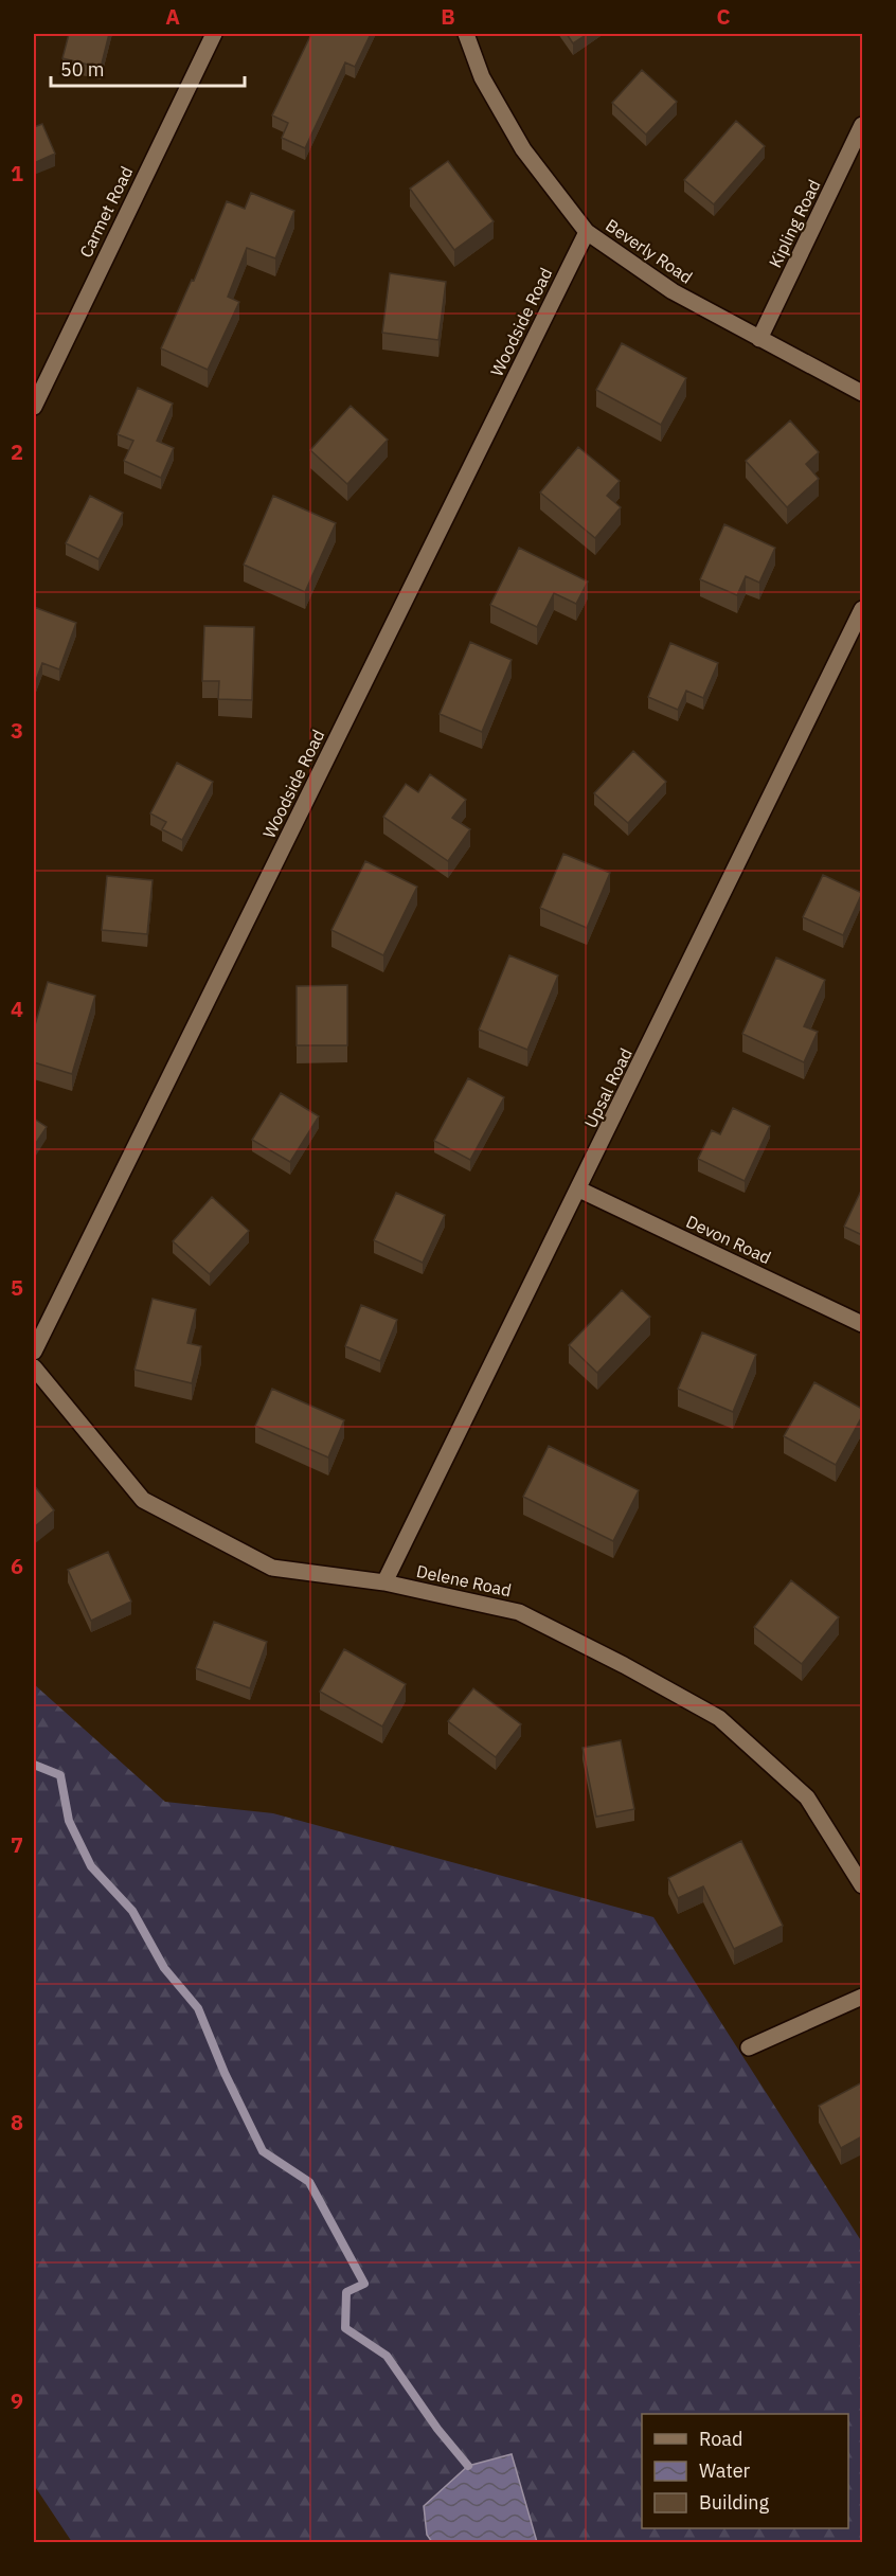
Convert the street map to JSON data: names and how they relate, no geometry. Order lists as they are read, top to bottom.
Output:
{
  "streets": {
    "street": [
      "Carmet Road",
      "Kipling Road",
      "Beverly Road",
      "Woodside Road",
      "Upsal Road",
      "Devon Road",
      "Delene Road"
    ]
  },
  "crossings": [
    ["Kipling Road", "Beverly Road"],
    ["Beverly Road", "Woodside Road"],
    ["Upsal Road", "Devon Road"],
    ["Upsal Road", "Delene Road"]
  ],
  "legend": ["Road", "Water", "Building"],
  "scale_bar": "50 m",
  "grid": {
    "columns": ["A", "B", "C"],
    "rows": [
      "1",
      "2",
      "3",
      "4",
      "5",
      "6",
      "7",
      "8",
      "9"
    ]
  }
}
